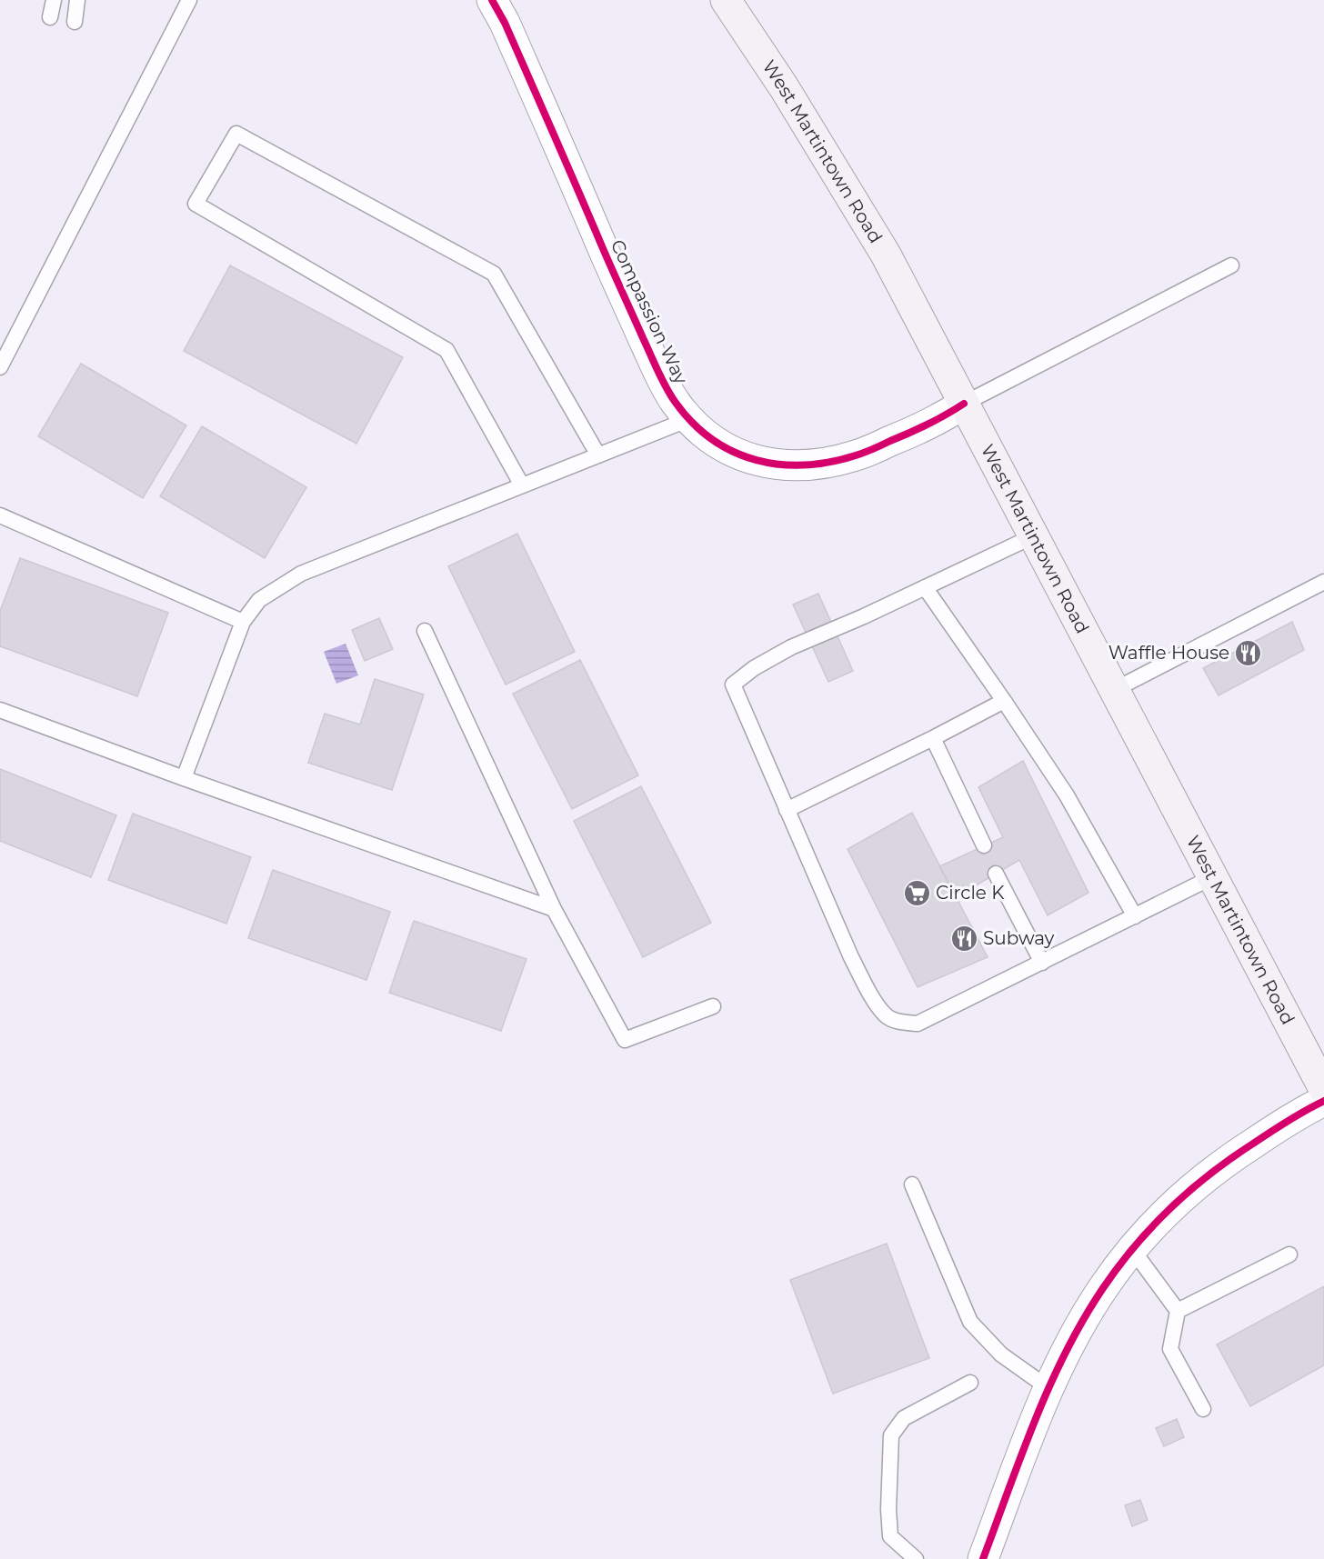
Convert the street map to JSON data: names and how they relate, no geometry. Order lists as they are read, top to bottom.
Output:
{
  "streets": {
    "main road": ["West Martintown Road"],
    "street": ["Compassion Way"]
  },
  "crossings": [
    ["West Martintown Road", "Compassion Way"]
  ],
  "places": {
    "restaurant": ["Waffle House", "Subway"],
    "supermarket": ["Circle K"]
  }
}
